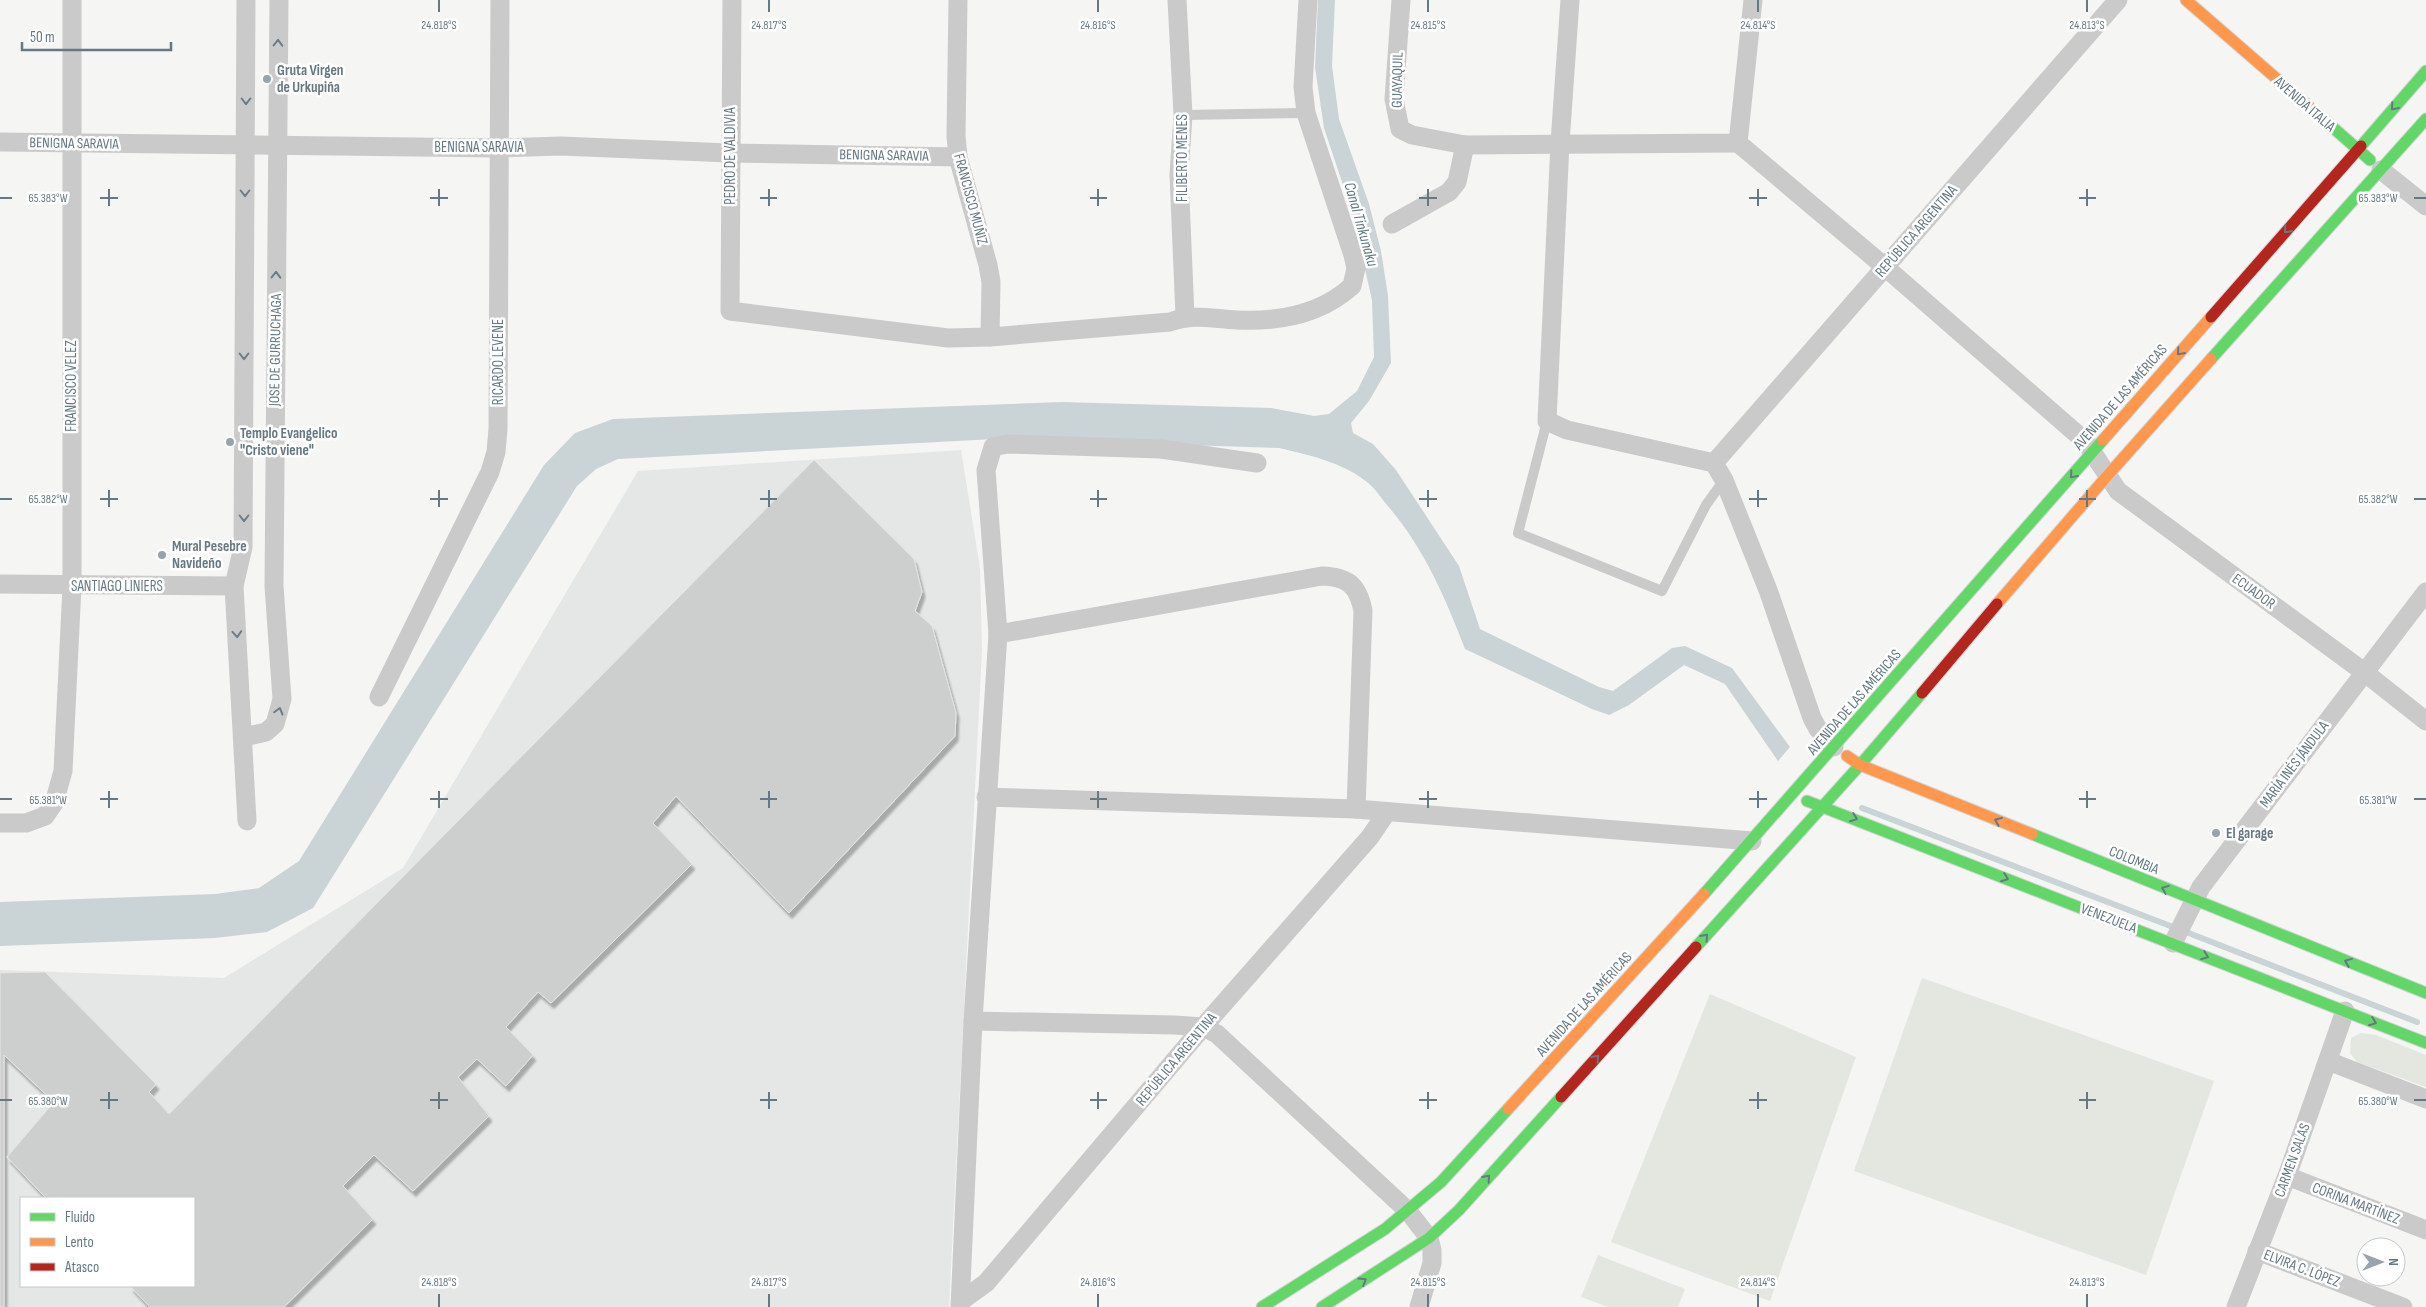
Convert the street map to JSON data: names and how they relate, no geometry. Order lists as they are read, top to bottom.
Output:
{
  "streets": {
    "main road": [
      "AVENIDA ITALIA",
      "AVENIDA DE LAS AMÉRICAS",
      "COLOMBIA",
      "VENEZUELA"
    ],
    "street": [
      "GUAYAQUIL",
      "BENIGNA SARAVIA",
      "PEDRO DE VALDIVIA",
      "FILIBERTO MENES",
      "FRANCISCO MUÑIZ",
      "REPÚBLICA ARGENTINA",
      "JOSE DE GURRUCHAGA",
      "RICARDO LEVENE",
      "FRANCISCO VELEZ",
      "SANTIAGO LINIERS",
      "ECUADOR",
      "MARÍA INÉS JÁNDULA",
      "CARMEN SALAS",
      "CORINA MARTÍNEZ",
      "ELVIRA C. LÓPEZ"
    ]
  },
  "crossings": [
    ["AVENIDA ITALIA", "AVENIDA DE LAS AMÉRICAS"],
    ["BENIGNA SARAVIA", "PEDRO DE VALDIVIA"],
    ["BENIGNA SARAVIA", "FRANCISCO MUÑIZ"],
    ["BENIGNA SARAVIA", "JOSE DE GURRUCHAGA"],
    ["BENIGNA SARAVIA", "RICARDO LEVENE"],
    ["BENIGNA SARAVIA", "FRANCISCO VELEZ"],
    ["PEDRO DE VALDIVIA", "FRANCISCO MUÑIZ"],
    ["REPÚBLICA ARGENTINA", "ECUADOR"],
    ["JOSE DE GURRUCHAGA", "SANTIAGO LINIERS"],
    ["FRANCISCO VELEZ", "SANTIAGO LINIERS"],
    ["AVENIDA DE LAS AMÉRICAS", "ECUADOR"],
    ["AVENIDA DE LAS AMÉRICAS", "COLOMBIA"],
    ["AVENIDA DE LAS AMÉRICAS", "VENEZUELA"],
    ["ECUADOR", "MARÍA INÉS JÁNDULA"],
    ["MARÍA INÉS JÁNDULA", "COLOMBIA"],
    ["MARÍA INÉS JÁNDULA", "VENEZUELA"],
    ["VENEZUELA", "CARMEN SALAS"],
    ["CARMEN SALAS", "CORINA MARTÍNEZ"],
    ["CARMEN SALAS", "ELVIRA C. LÓPEZ"]
  ],
  "one_way": ["COLOMBIA", "VENEZUELA"],
  "water": ["Canal Tinkunaku"],
  "places": [
    "Gruta Virgen de Urkupiña",
    "Templo Evangelico \"Cristo viene\"",
    "Mural Pesebre Navideño",
    "El garage"
  ],
  "legend": ["Fluido", "Lento", "Atasco"],
  "scale_bar": "50 m",
  "north": "right",
  "coordinates": [
    "24.818°S",
    "24.817°S",
    "24.816°S",
    "24.815°S",
    "24.814°S",
    "24.813°S",
    "65.383°W",
    "65.382°W",
    "65.381°W",
    "65.380°W"
  ]
}
